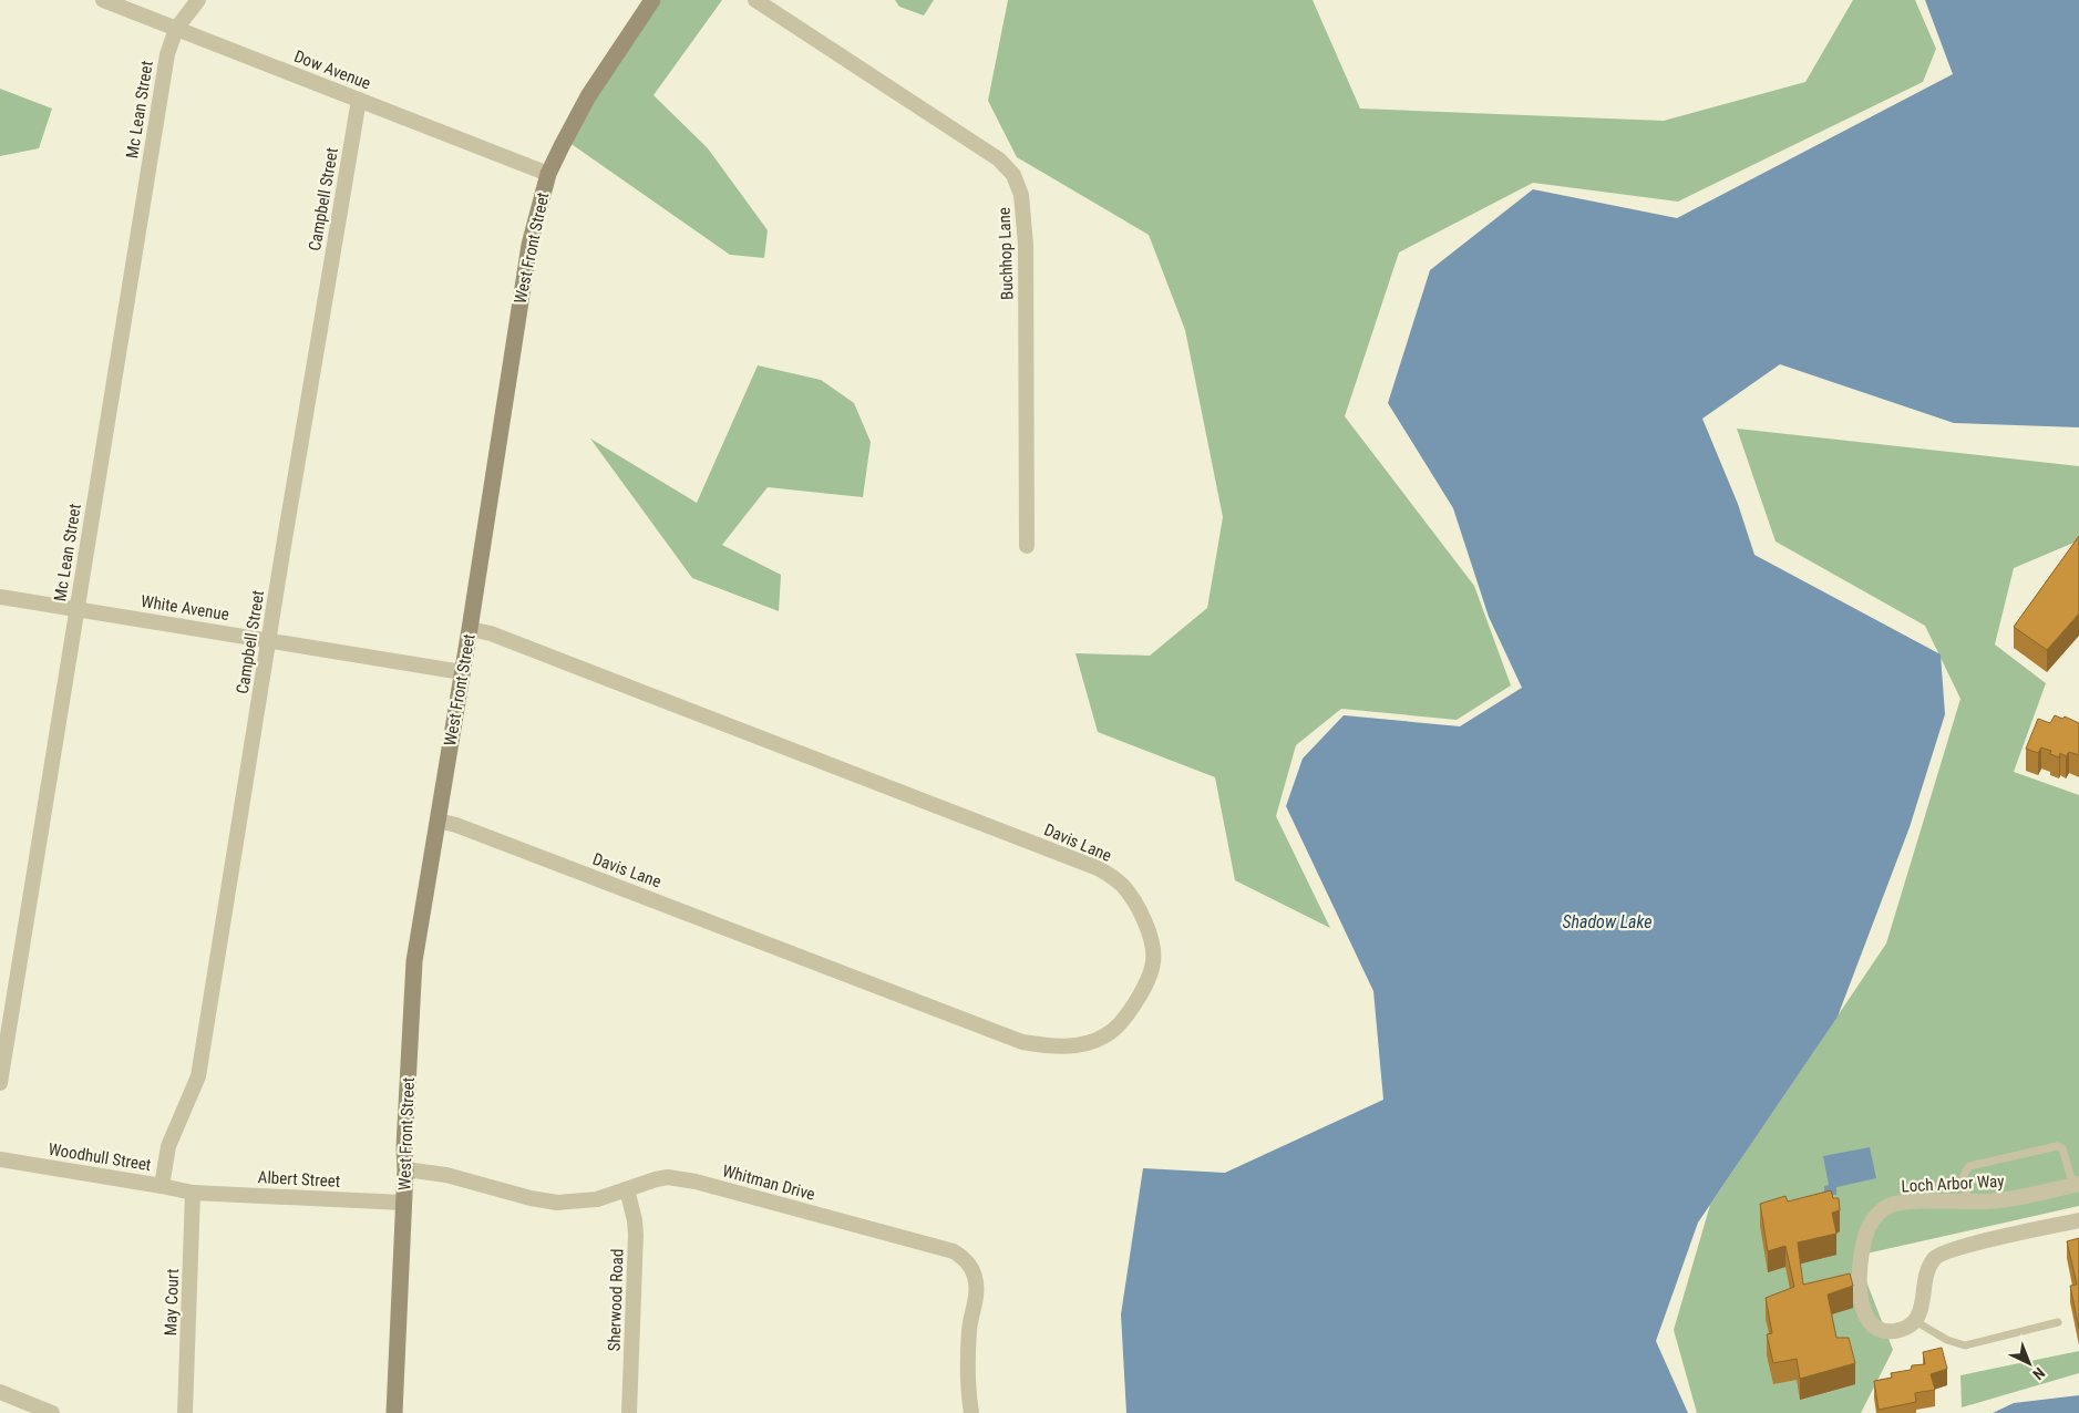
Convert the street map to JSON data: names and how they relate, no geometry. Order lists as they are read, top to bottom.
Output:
{
  "streets": {
    "street": [
      "Dow Avenue",
      "Mc Lean Street",
      "Campbell Street",
      "West Front Street",
      "Buchhop Lane",
      "White Avenue",
      "Davis Lane",
      "Woodhull Street",
      "Albert Street",
      "Whitman Drive",
      "Loch Arbor Way",
      "Sherwood Road",
      "May Court"
    ]
  },
  "crossings": [
    ["Dow Avenue", "Mc Lean Street"],
    ["Dow Avenue", "Campbell Street"],
    ["Dow Avenue", "West Front Street"],
    ["Mc Lean Street", "White Avenue"],
    ["Campbell Street", "White Avenue"],
    ["Campbell Street", "Woodhull Street"],
    ["West Front Street", "White Avenue"],
    ["West Front Street", "Davis Lane"],
    ["West Front Street", "Albert Street"],
    ["West Front Street", "Whitman Drive"],
    ["Woodhull Street", "Albert Street"],
    ["Woodhull Street", "May Court"],
    ["Albert Street", "May Court"],
    ["Whitman Drive", "Sherwood Road"]
  ],
  "water": ["Shadow Lake"],
  "north": "bottom right"
}
